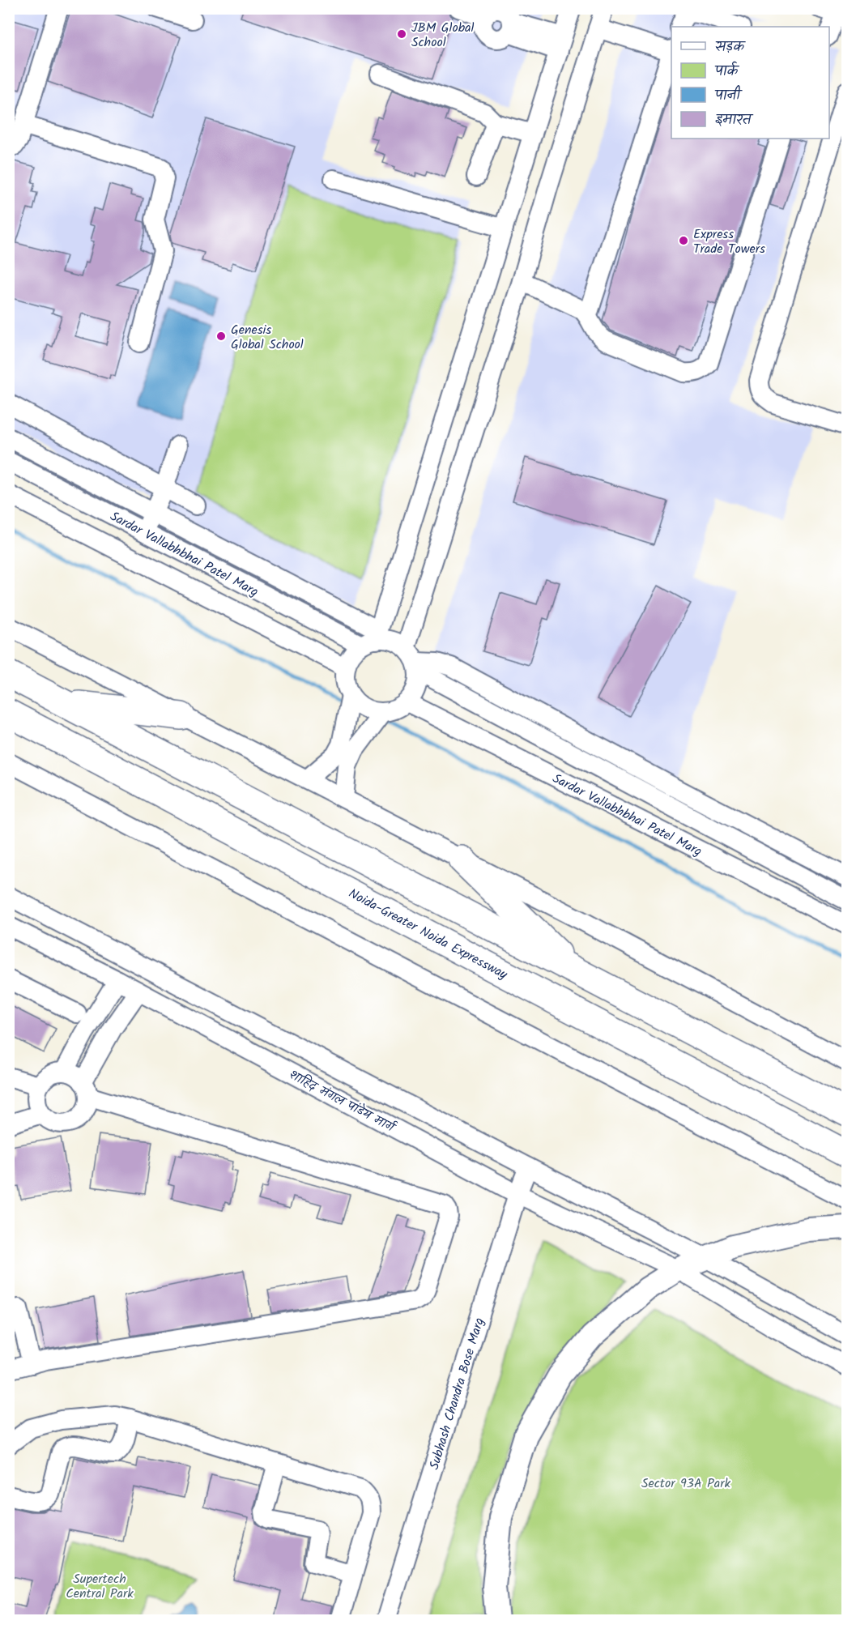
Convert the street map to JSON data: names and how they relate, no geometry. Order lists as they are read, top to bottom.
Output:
{
  "streets": {
    "highway": ["Noida-Greater Noida Expressway"],
    "street": ["Sardar Vallabhbhai Patel Marg", "शाहिद मंगल पांडेय मार्ग", "Subhash Chandra Bose Marg"]
  },
  "crossings": [
    ["शाहिद मंगल पांडेय मार्ग", "Subhash Chandra Bose Marg"]
  ],
  "parks": ["Sector 93A Park", "Supertech Central Park"],
  "places": ["JBM Global School", "Express Trade Towers", "Genesis Global School"],
  "legend": [
    "सड़क",
    "पार्क",
    "पानी",
    "इमारत"
  ]
}
